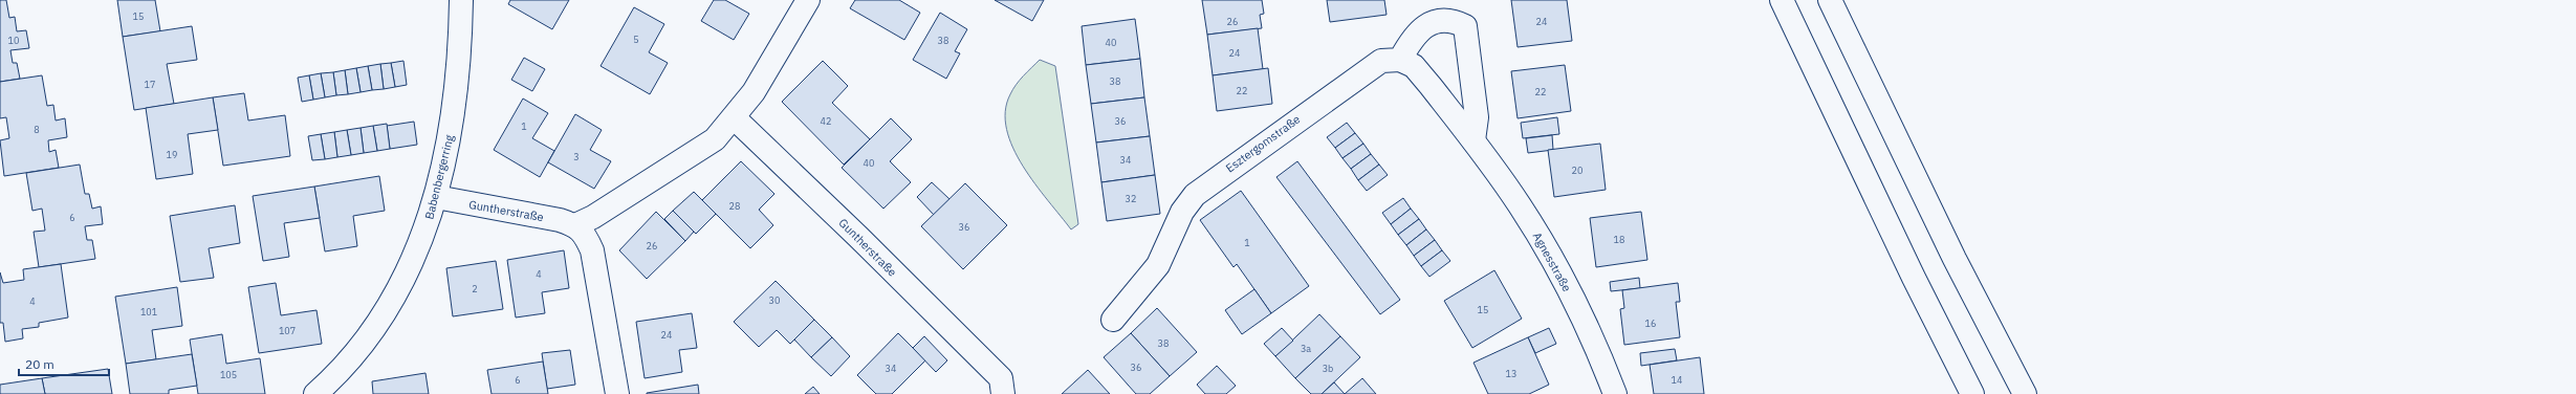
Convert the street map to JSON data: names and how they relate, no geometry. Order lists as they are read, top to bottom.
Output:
{
  "streets": {
    "street": [
      "Esztergomstraße",
      "Babenbergerring",
      "Guntherstraße",
      "Agnesstraße"
    ]
  },
  "crossings": [
    ["Esztergomstraße", "Agnesstraße"],
    ["Babenbergerring", "Guntherstraße"]
  ],
  "house_numbers": [
    "15",
    "26",
    "24",
    "5",
    "10",
    "38",
    "40",
    "24",
    "38",
    "17",
    "22",
    "22",
    "42",
    "36",
    "1",
    "8",
    "19",
    "3",
    "34",
    "40",
    "20",
    "32",
    "28",
    "6",
    "36",
    "18",
    "1",
    "26",
    "4",
    "2",
    "30",
    "4",
    "15",
    "101",
    "16",
    "107",
    "24",
    "38",
    "3a",
    "36",
    "34",
    "3b",
    "13",
    "105",
    "6",
    "14"
  ],
  "scale_bar": "20 m"
}
